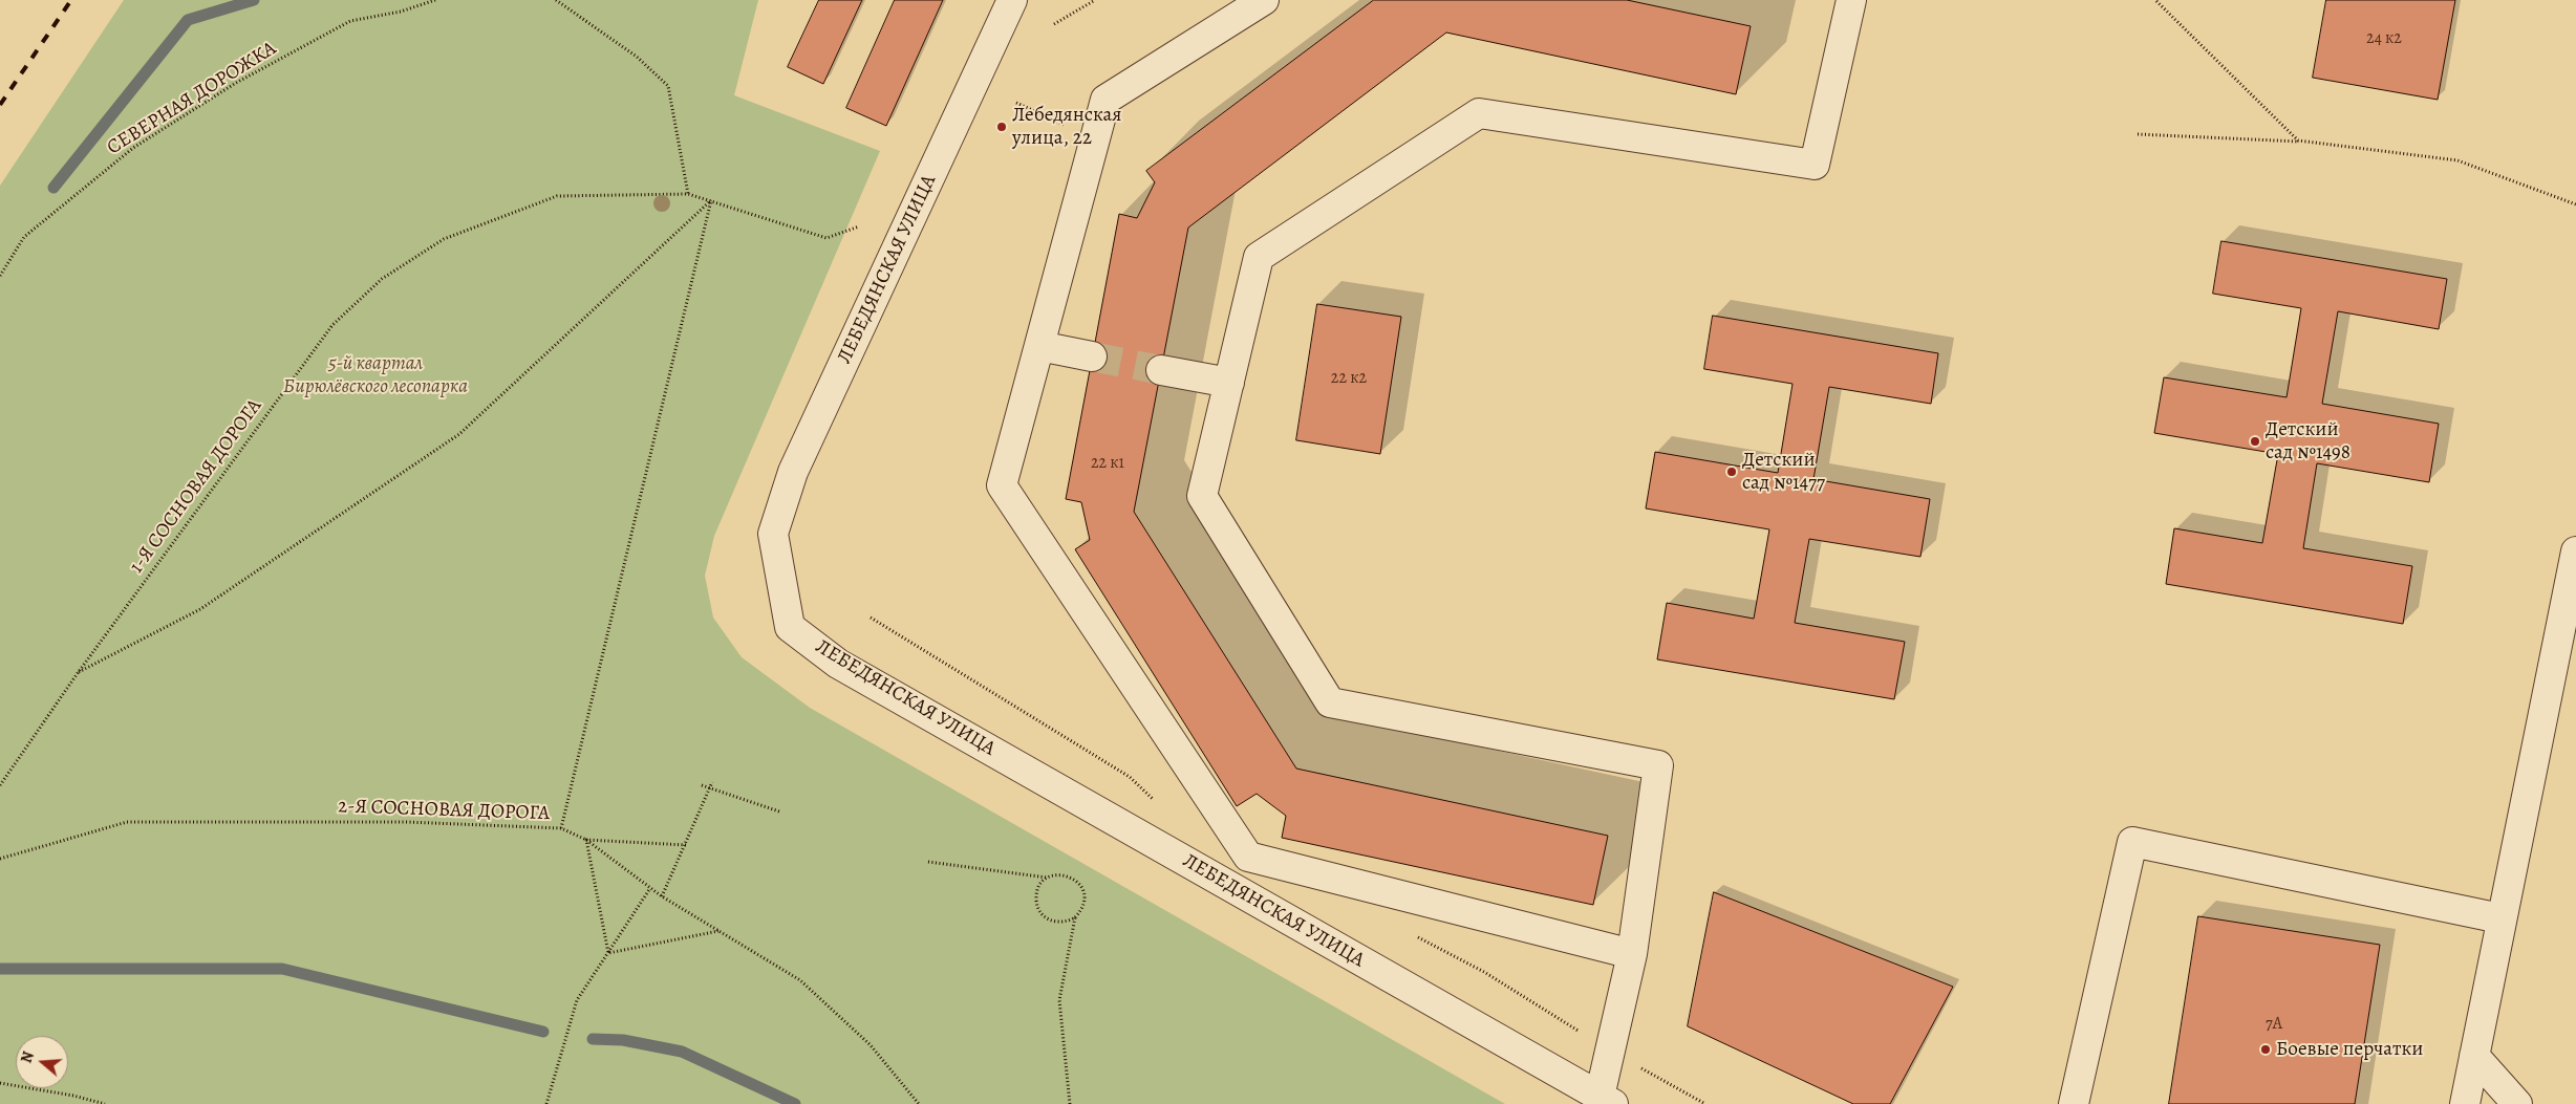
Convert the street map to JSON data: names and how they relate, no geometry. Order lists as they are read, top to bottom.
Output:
{
  "streets": {
    "street": ["ЛЕБЕДЯНСКАЯ УЛИЦА"],
    "path": ["СЕВЕРНАЯ ДОРОЖКА", "1-Я СОСНОВАЯ ДОРОГА", "2-Я СОСНОВАЯ ДОРОГА"]
  },
  "parks": ["5-й квартал Бирюлёвского лесопарка"],
  "places": [
    "Лебедянская улица, 22",
    "Детский сад №1498",
    "Детский сад №1477",
    "Боевые перчатки"
  ],
  "house_numbers": [
    "24 к2",
    "22 к2",
    "22 к1",
    "7А"
  ],
  "north": "left"
}
